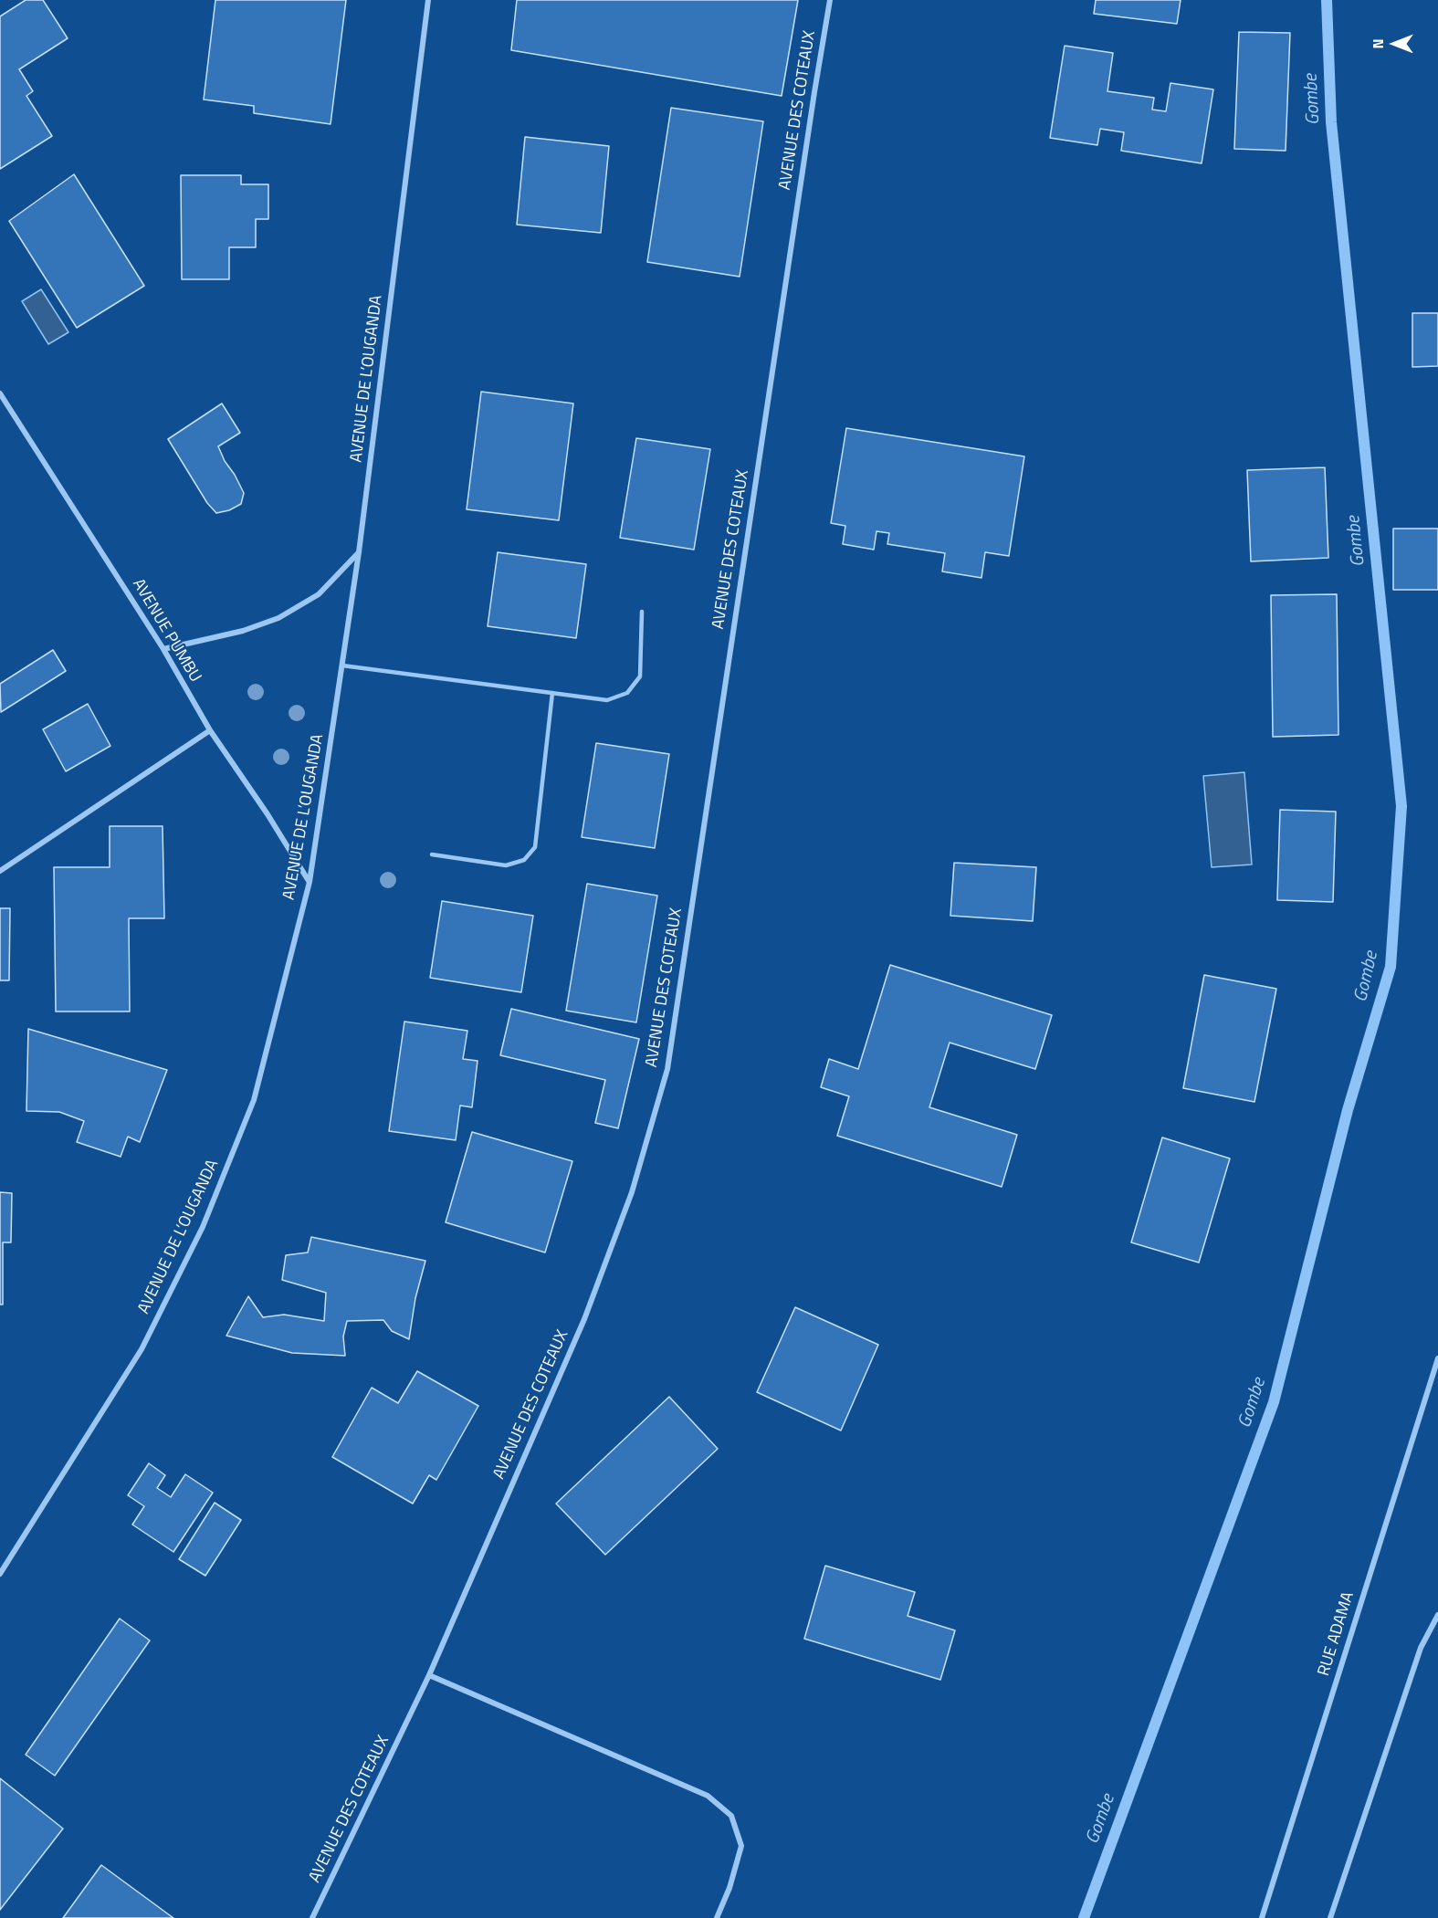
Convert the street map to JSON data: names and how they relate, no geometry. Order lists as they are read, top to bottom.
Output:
{
  "streets": {
    "street": [
      "AVENUE DES COTEAUX",
      "AVENUE DE L’OUGANDA",
      "AVENUE PUMBU",
      "RUE ADAMA"
    ]
  },
  "crossings": [
    ["AVENUE DE L’OUGANDA", "AVENUE PUMBU"]
  ],
  "water": ["Gombe"],
  "north": "left"
}
